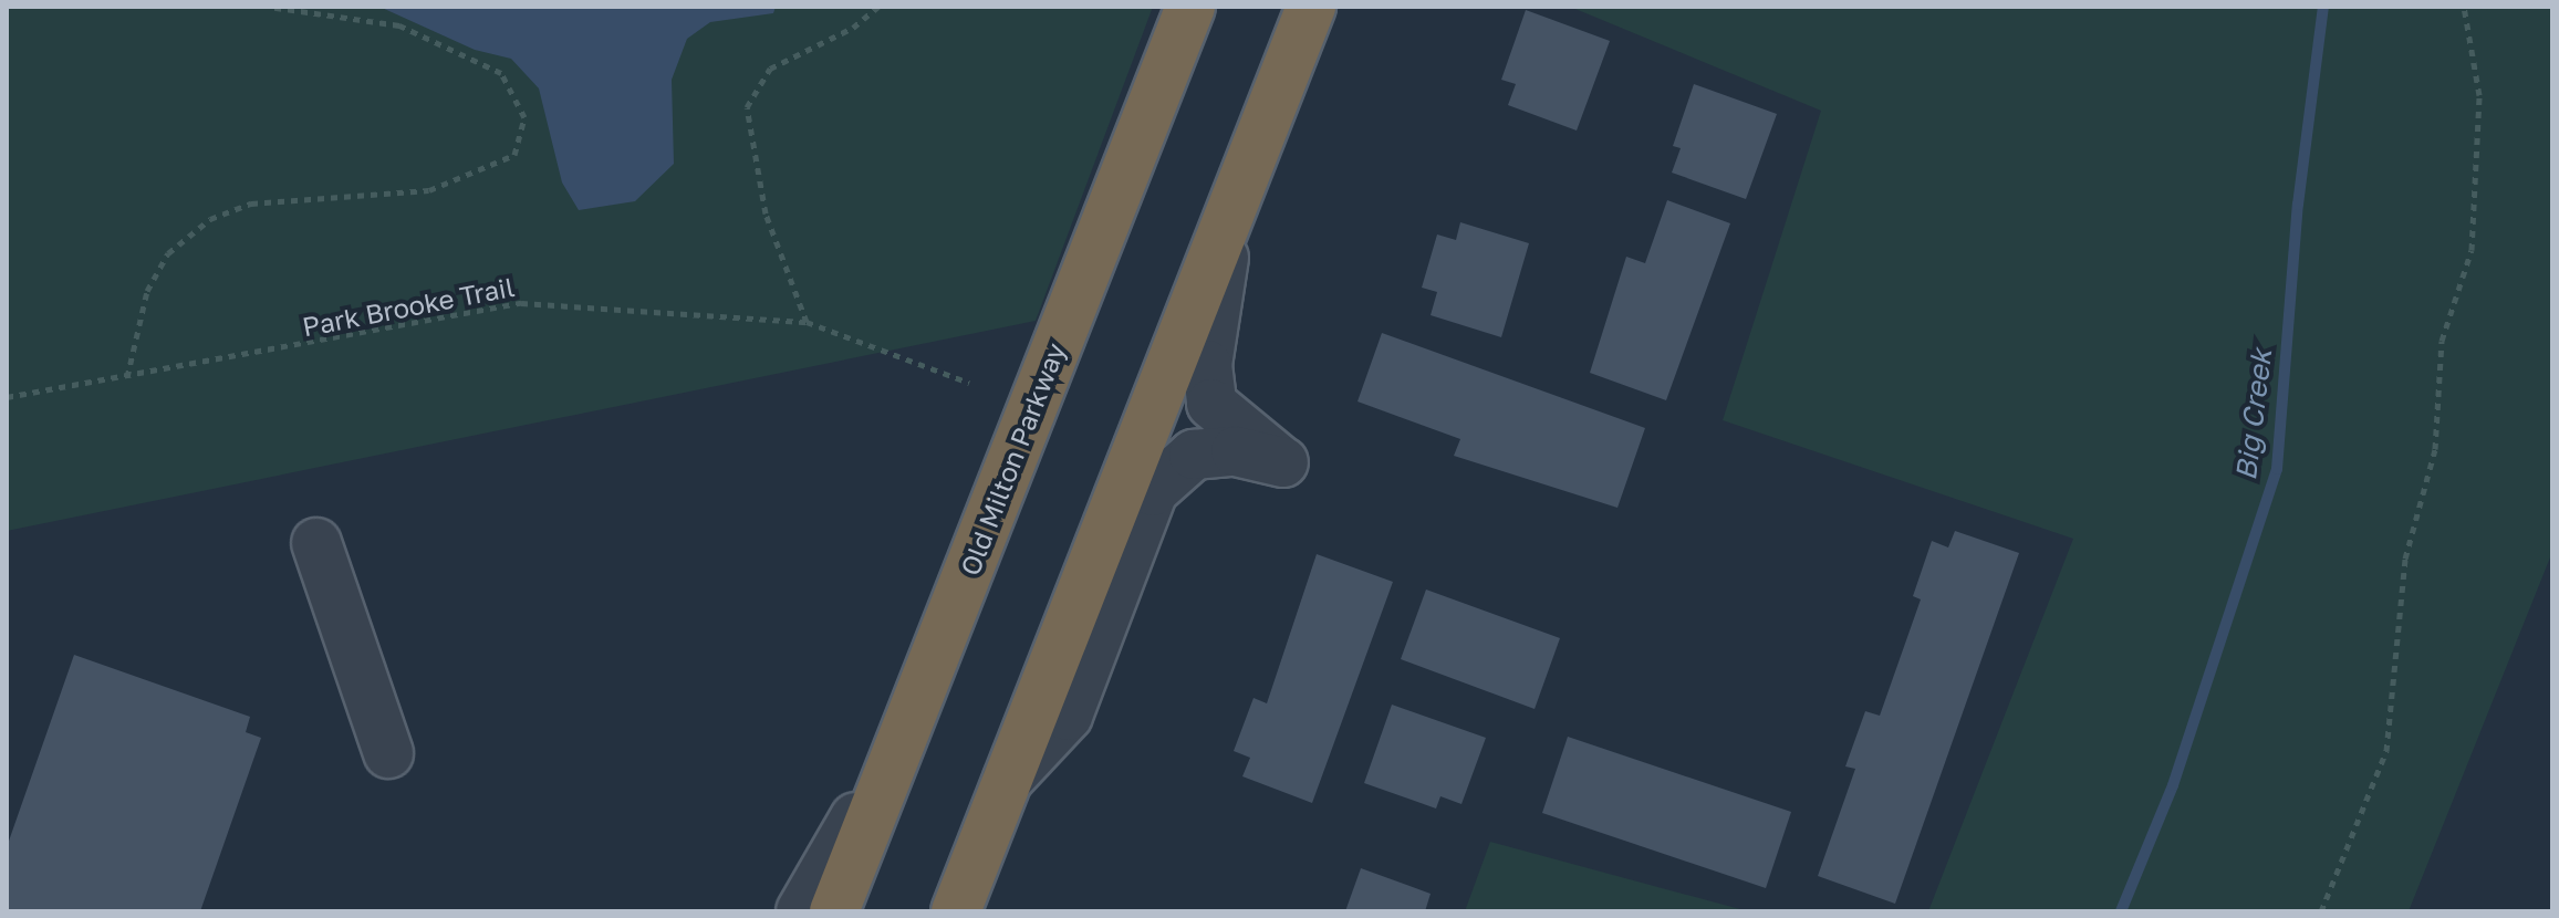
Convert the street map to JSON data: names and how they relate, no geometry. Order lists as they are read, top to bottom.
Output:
{
  "streets": {
    "highway": ["Old Milton Parkway"],
    "path": ["Park Brooke Trail"]
  },
  "water": ["Big Creek"]
}
